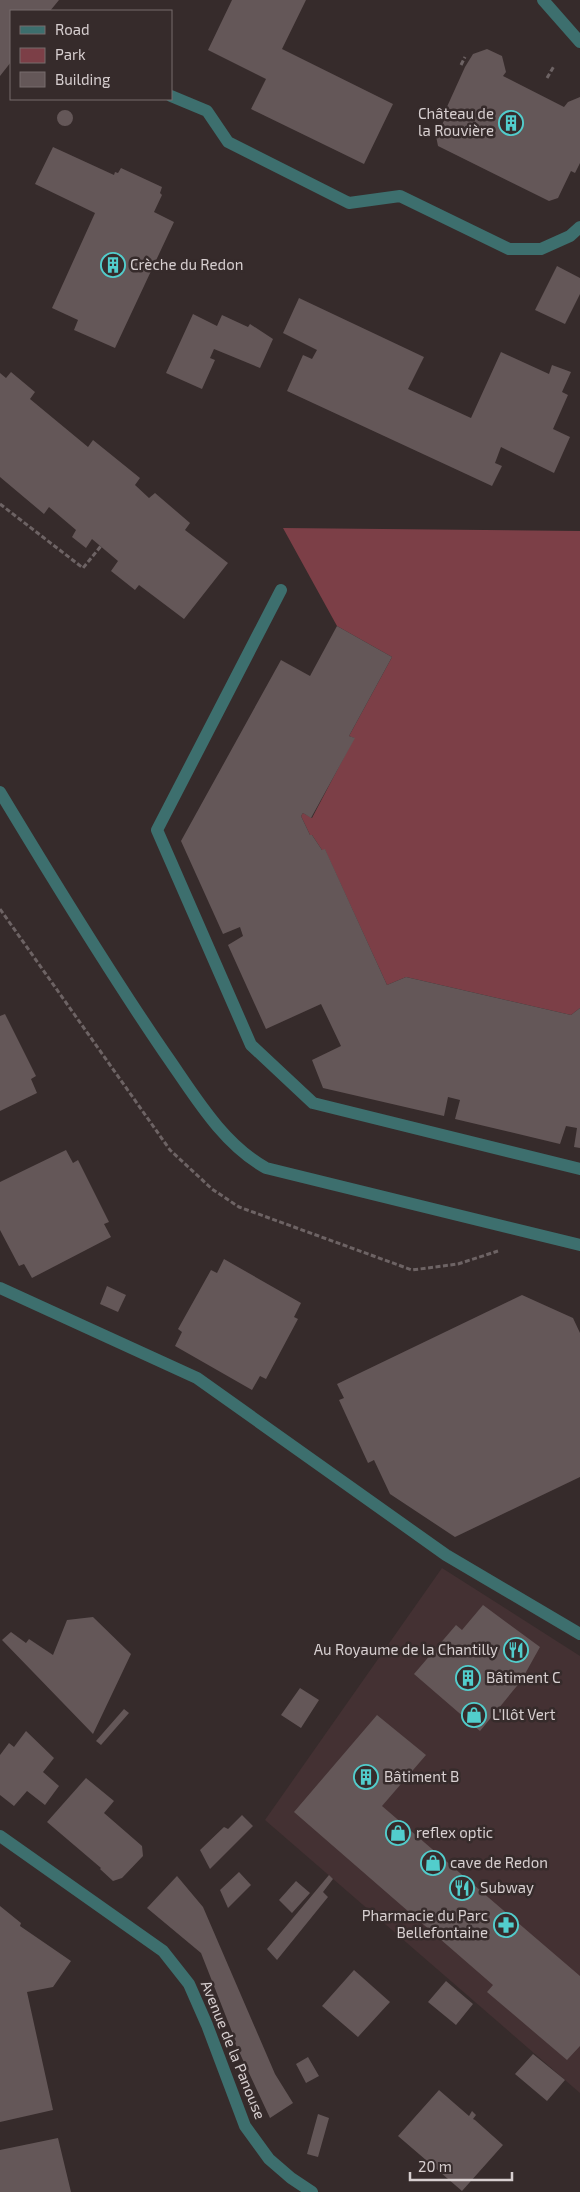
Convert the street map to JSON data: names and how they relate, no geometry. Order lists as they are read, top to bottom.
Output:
{
  "streets": {
    "street": ["Avenue de la Panouse"]
  },
  "places": {
    "building": [
      "Château de la Rouvière",
      "Crèche du Redon",
      "Bâtiment C",
      "Bâtiment B"
    ],
    "restaurant": ["Au Royaume de la Chantilly", "Subway"],
    "shop": ["L'Ilôt Vert", "reflex optic", "cave de Redon"],
    "pharmacy": ["Pharmacie du Parc Bellefontaine"]
  },
  "legend": ["Road", "Park", "Building"],
  "scale_bar": "20 m"
}
